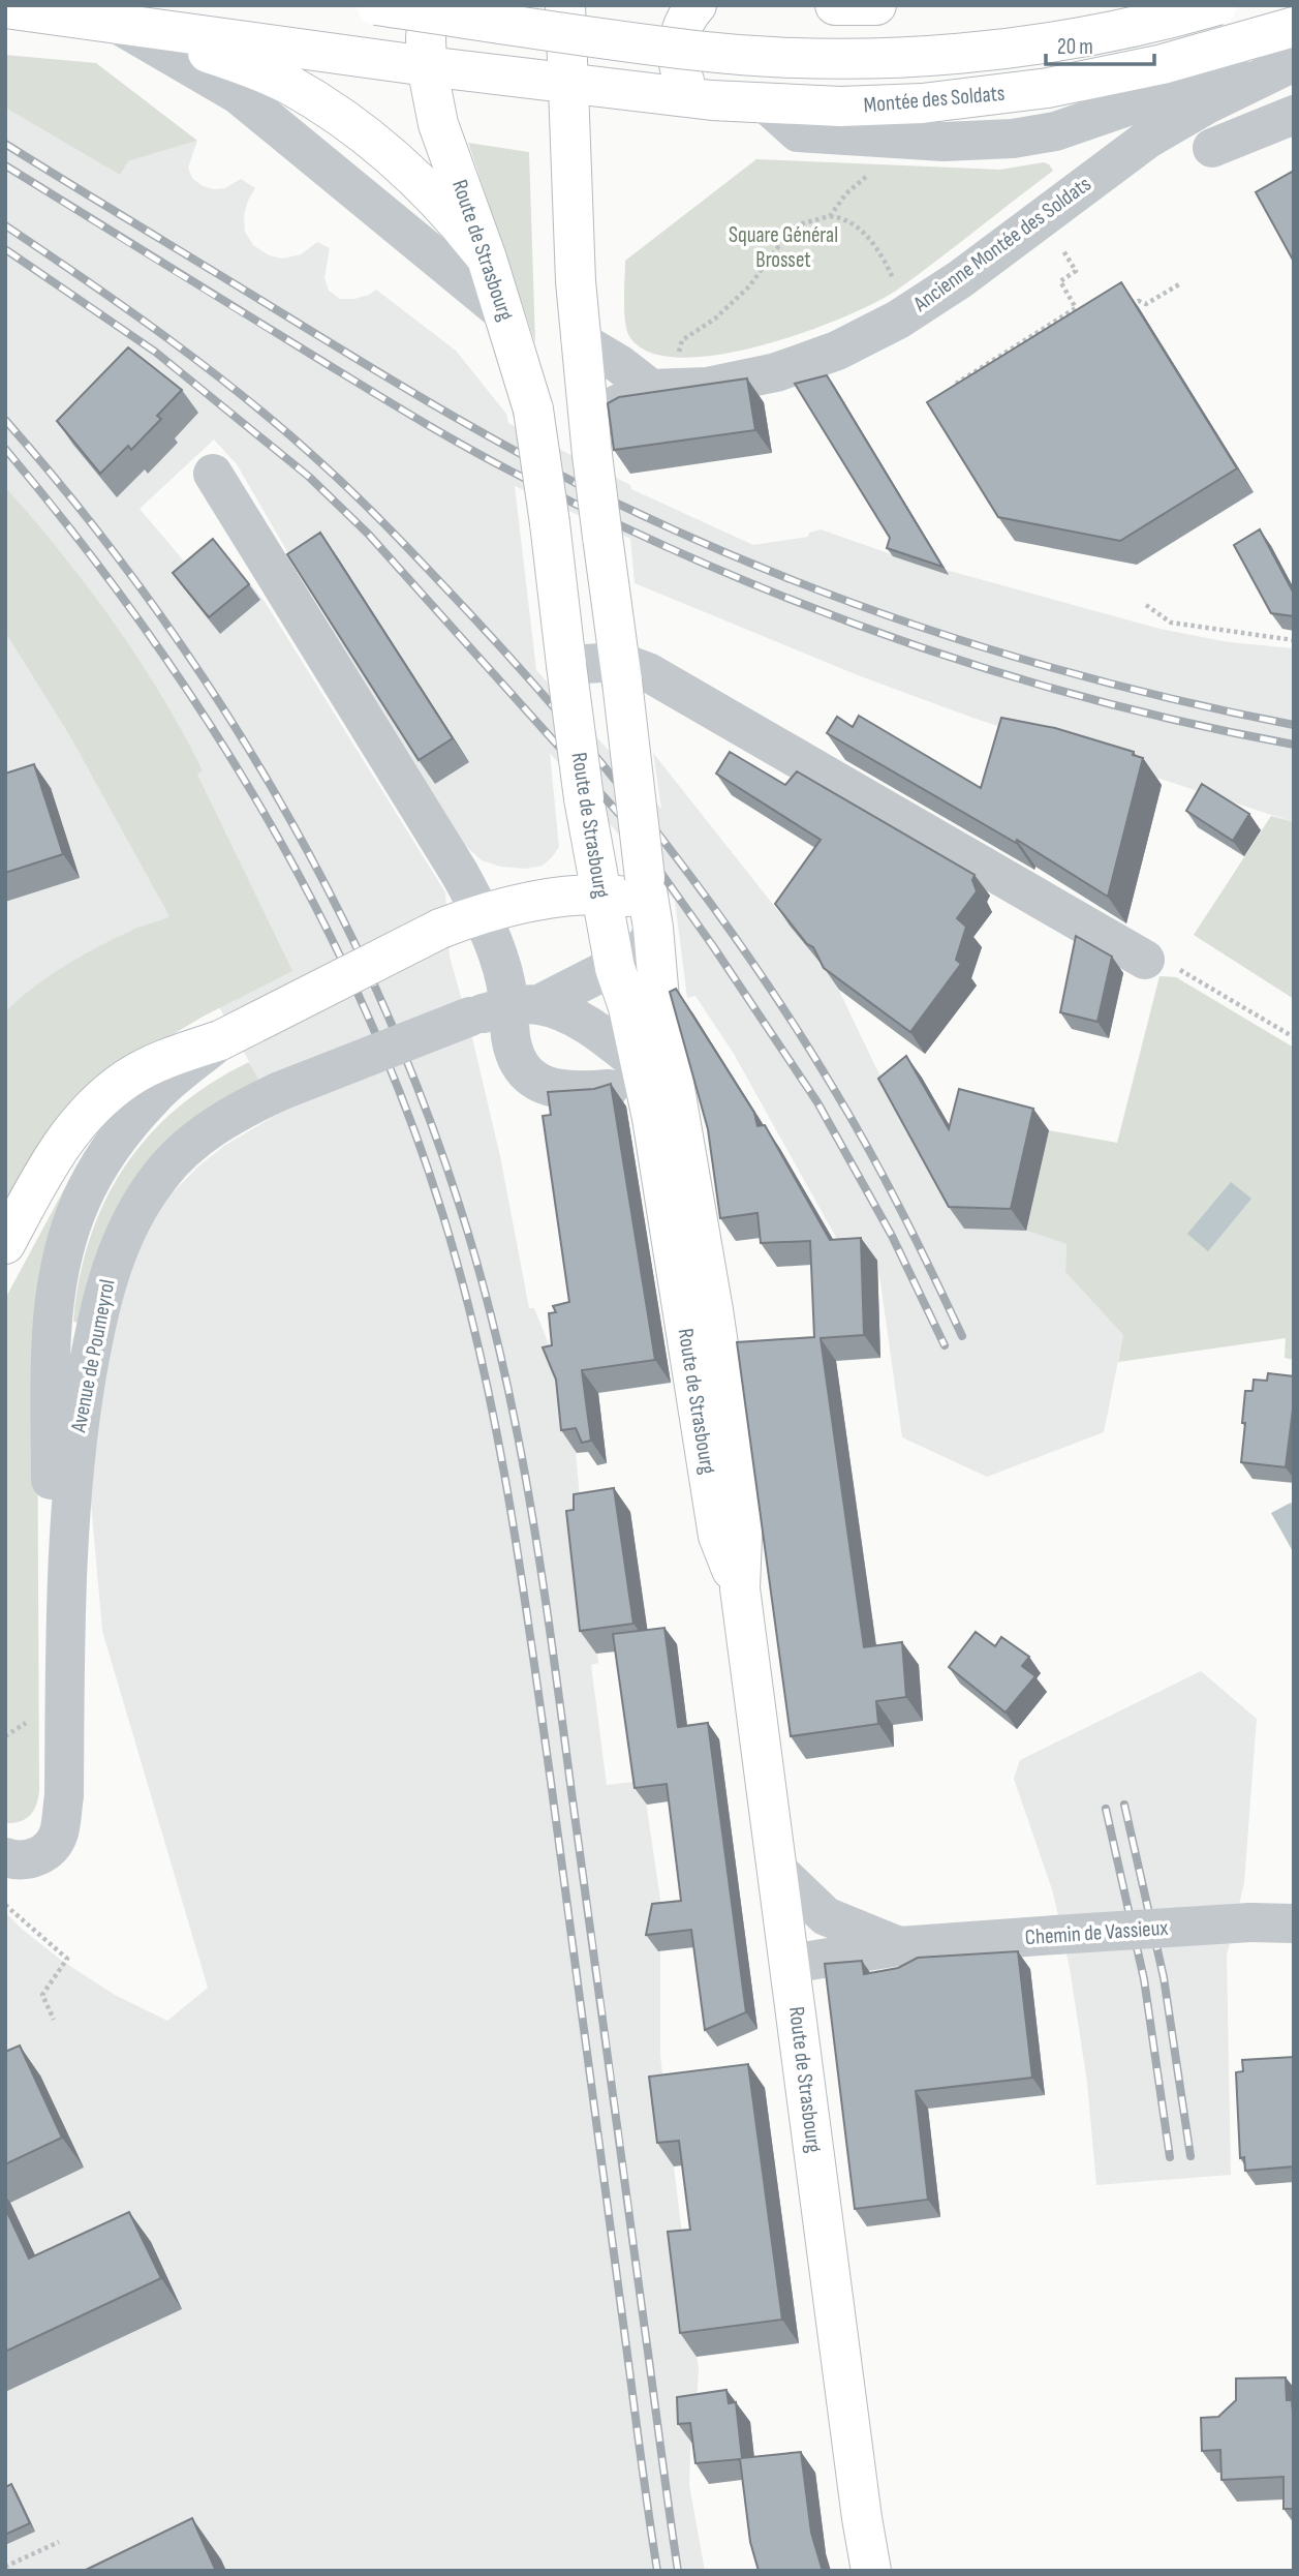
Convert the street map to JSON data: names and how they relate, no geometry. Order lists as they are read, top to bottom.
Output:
{
  "streets": {
    "main road": ["Montée des Soldats", "Route de Strasbourg"],
    "street": ["Ancienne Montée des Soldats", "Avenue de Poumeyrol", "Chemin de Vassieux"]
  },
  "crossings": [
    ["Montée des Soldats", "Route de Strasbourg"],
    ["Ancienne Montée des Soldats", "Route de Strasbourg"],
    ["Route de Strasbourg", "Avenue de Poumeyrol"],
    ["Route de Strasbourg", "Chemin de Vassieux"]
  ],
  "parks": ["Square Général Brosset"],
  "scale_bar": "20 m"
}
